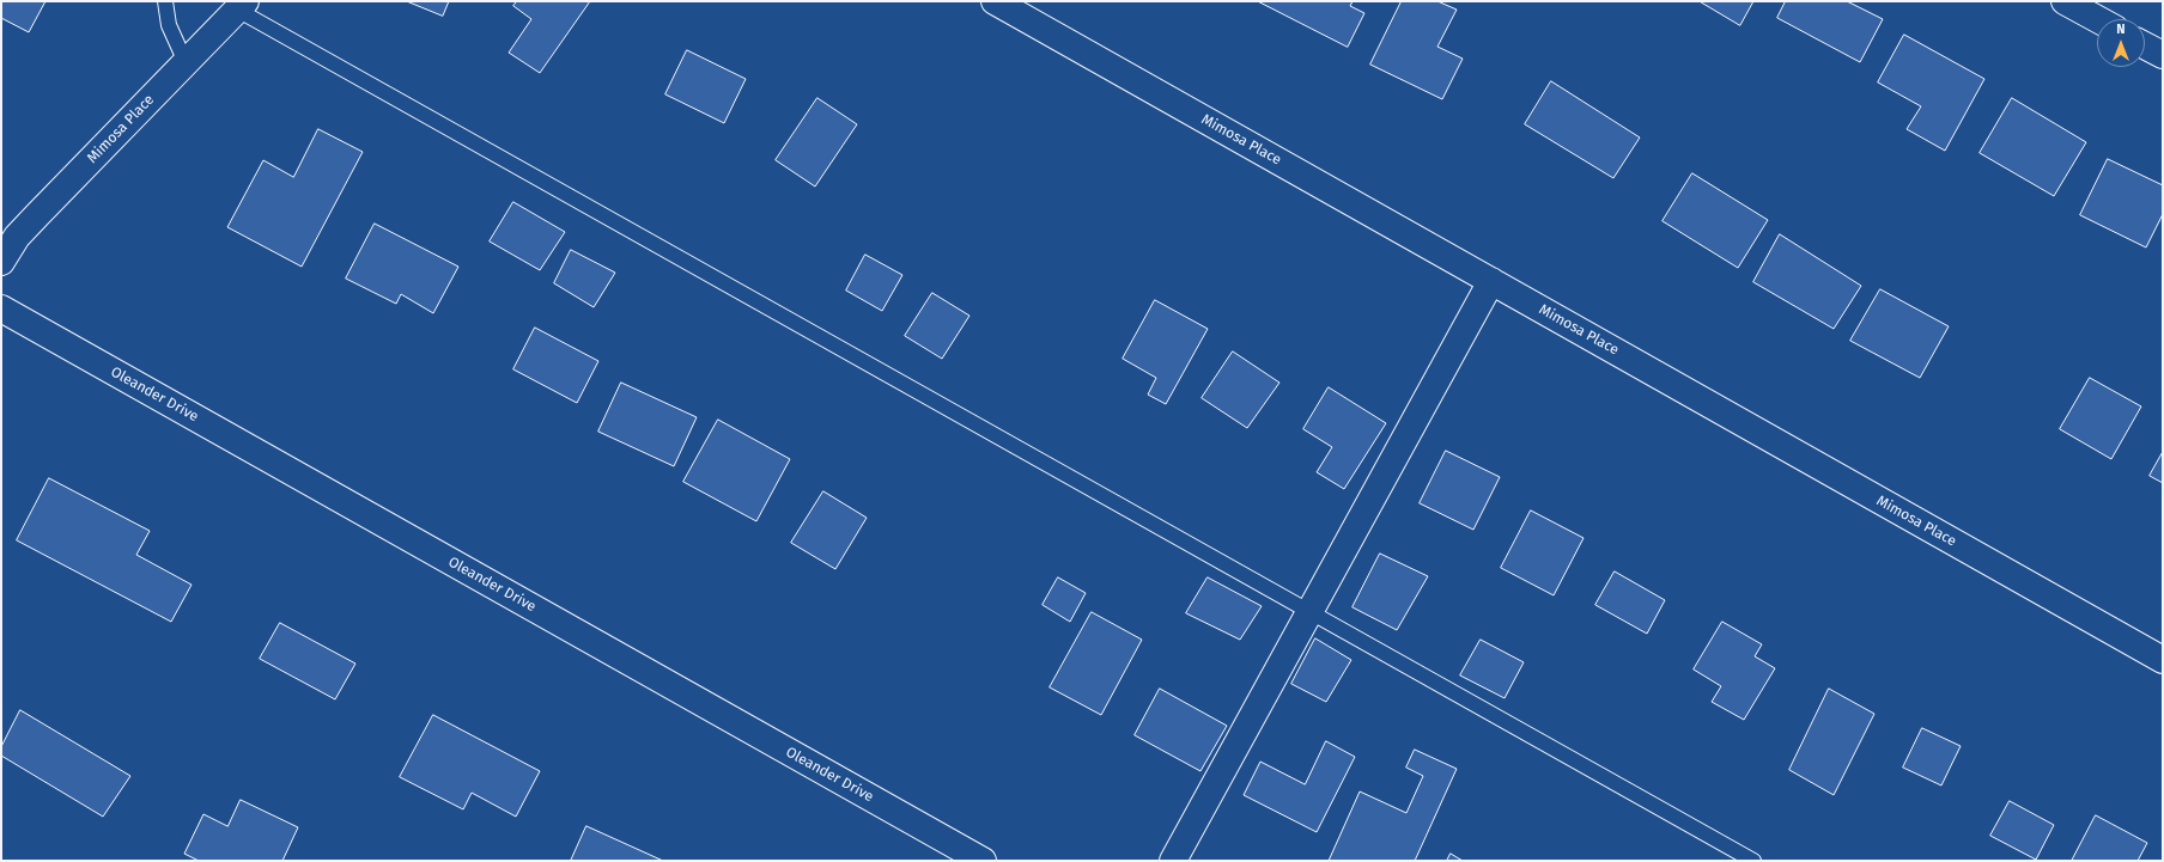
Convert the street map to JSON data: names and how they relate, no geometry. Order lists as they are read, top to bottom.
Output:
{
  "streets": {
    "street": ["Mimosa Place", "Oleander Drive"]
  },
  "north": "top"
}
